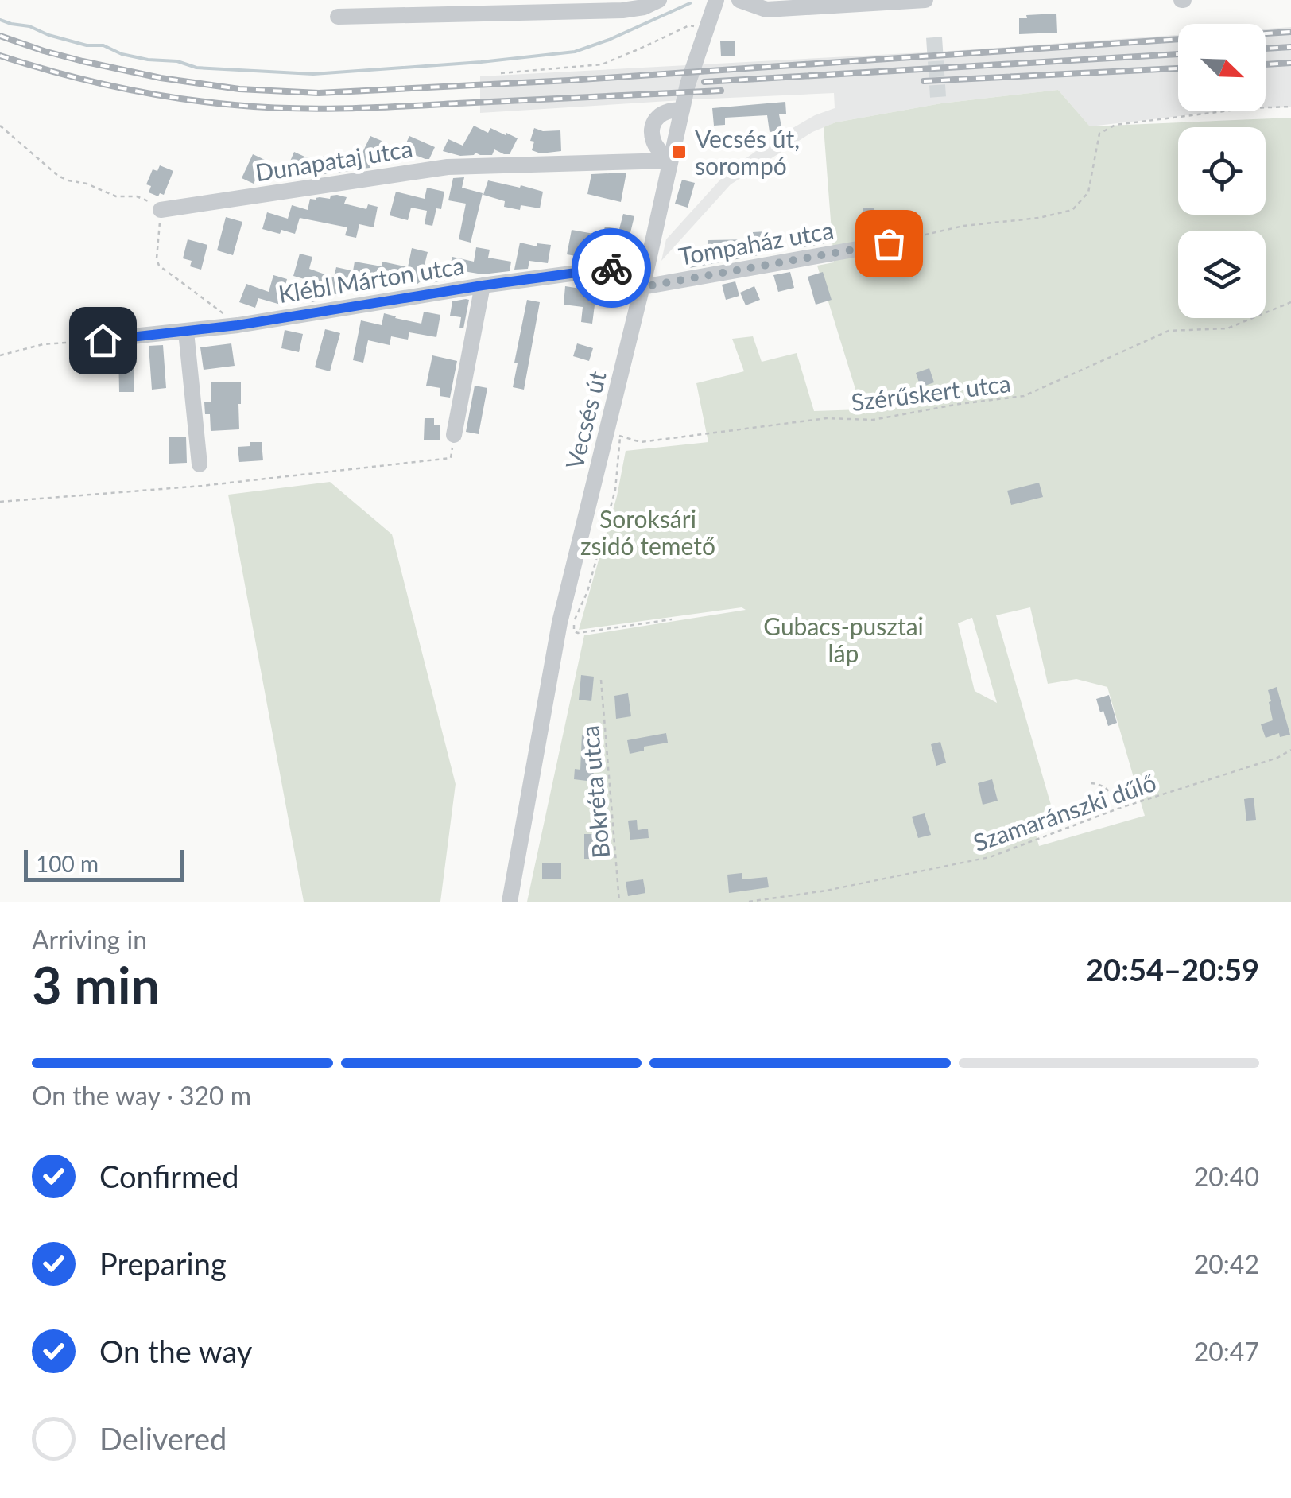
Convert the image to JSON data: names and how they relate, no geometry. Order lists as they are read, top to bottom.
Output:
{
  "streets": {
    "street": [
      "Dunapataj utca",
      "Tompaház utca",
      "Klébl Márton utca",
      "Vecsés út"
    ],
    "path": ["Szérűskert utca", "Bokréta utca", "Szamaránszki dűlő"]
  },
  "crossings": [
    ["Dunapataj utca", "Vecsés út"],
    ["Tompaház utca", "Vecsés út"],
    ["Klébl Márton utca", "Vecsés út"]
  ],
  "parks": ["Soroksári zsidó temető", "Gubacs-pusztai láp"],
  "places": {
    "transit": ["Vecsés út, sorompó"]
  },
  "scale_bar": "100 m",
  "north": "bottom right",
  "page": {
    "scale": "100 m",
    "heading": ["3 min", "Arriving in", "20:54–20:59"],
    "bar": "On the way · 320 m",
    "list": [
      ["Confirmed", "20:40"],
      ["Preparing", "20:42"],
      ["On the way", "20:47"],
      "Delivered"
    ]
  }
}
